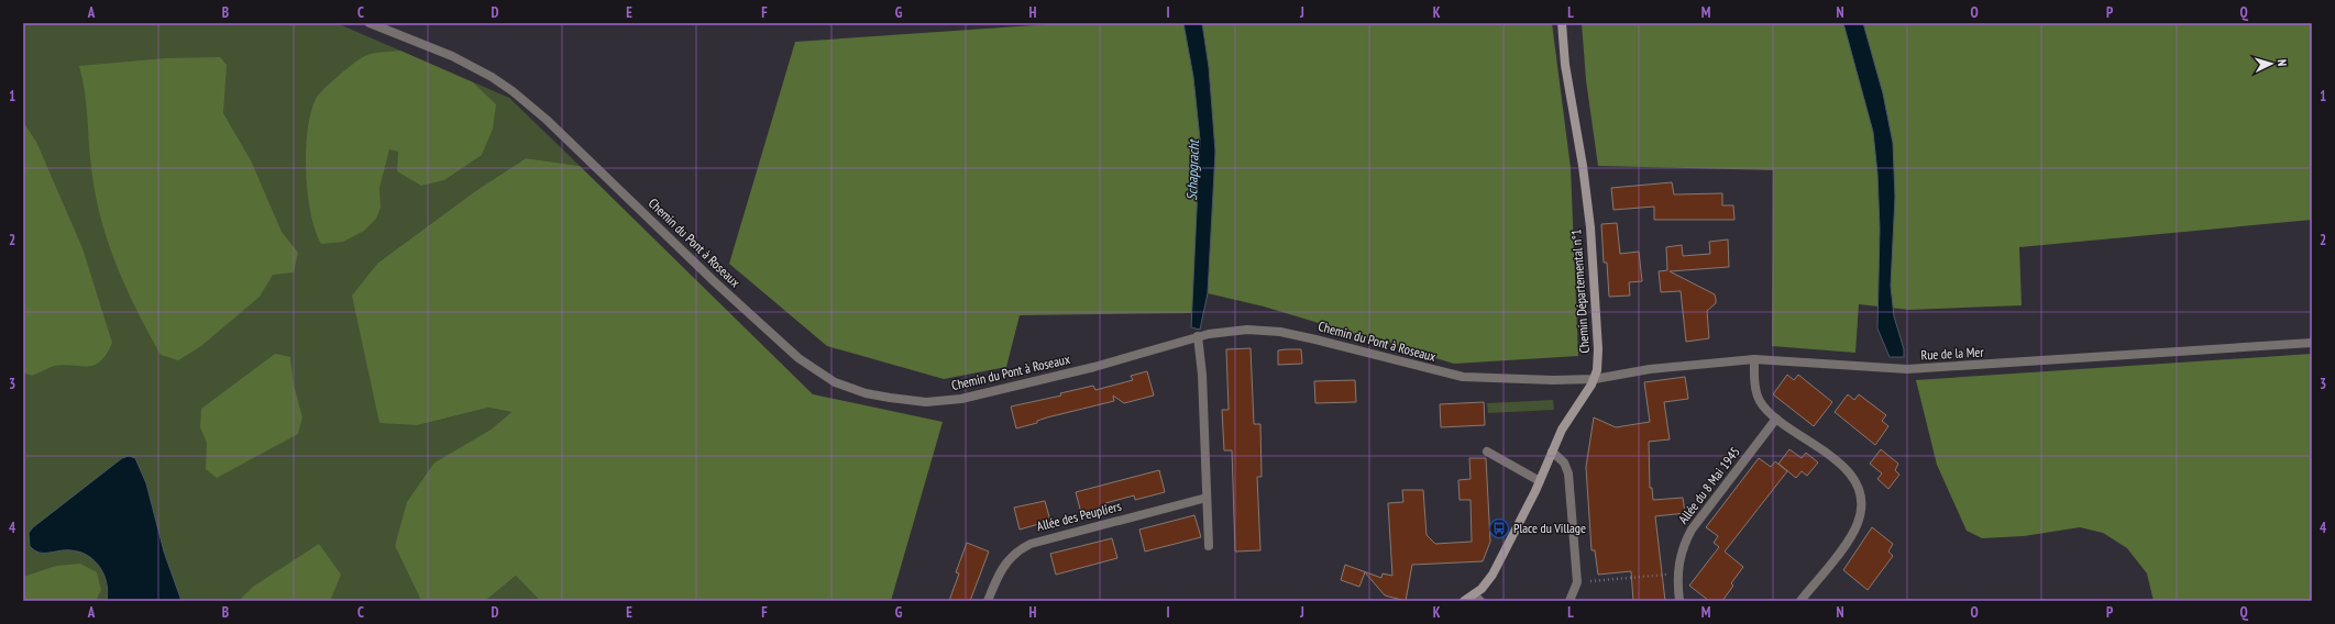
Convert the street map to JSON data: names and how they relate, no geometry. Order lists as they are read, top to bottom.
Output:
{
  "streets": {
    "street": [
      "Chemin du Pont à Roseaux",
      "Chemin Départemental n°1",
      "Rue de la Mer",
      "Allée du 8 Mai 1945",
      "Allée des Peupliers"
    ]
  },
  "crossings": [
    ["Chemin du Pont à Roseaux", "Chemin Départemental n°1"],
    ["Chemin du Pont à Roseaux", "Rue de la Mer"],
    ["Chemin Départemental n°1", "Rue de la Mer"]
  ],
  "water": ["Schapgracht"],
  "places": {
    "bus stop": ["Place du Village"]
  },
  "north": "right",
  "grid": {
    "columns": [
      "A",
      "B",
      "C",
      "D",
      "E",
      "F",
      "G",
      "H",
      "I",
      "J",
      "K",
      "L",
      "M",
      "N",
      "O",
      "P",
      "Q"
    ],
    "rows": [
      "1",
      "2",
      "3",
      "4"
    ]
  }
}
